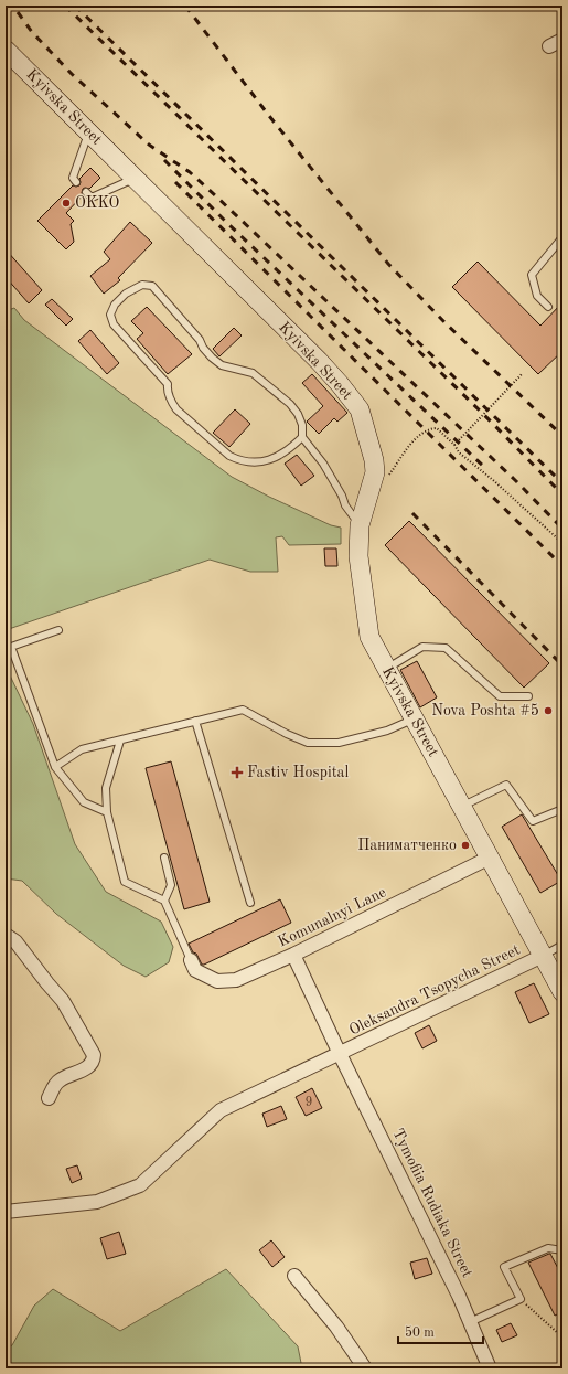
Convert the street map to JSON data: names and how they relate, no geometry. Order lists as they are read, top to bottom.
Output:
{
  "streets": {
    "main road": ["Kyivska Street"],
    "street": ["Komunalnyi Lane", "Oleksandra Tsopycha Street", "Tymofiia Rudiaka Street"]
  },
  "crossings": [
    ["Kyivska Street", "Komunalnyi Lane"],
    ["Kyivska Street", "Oleksandra Tsopycha Street"],
    ["Komunalnyi Lane", "Tymofiia Rudiaka Street"],
    ["Oleksandra Tsopycha Street", "Tymofiia Rudiaka Street"]
  ],
  "places": {
    "other": ["OKKO", "Nova Poshta #5", "Паниматченко"],
    "health": ["Fastiv Hospital"]
  },
  "house_numbers": ["9"],
  "scale_bar": "50 m"
}
